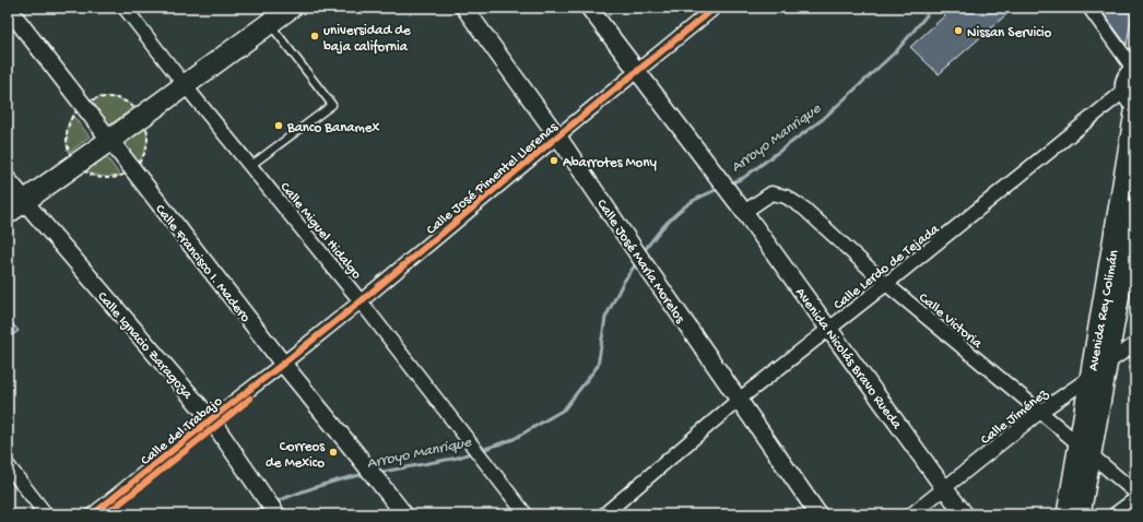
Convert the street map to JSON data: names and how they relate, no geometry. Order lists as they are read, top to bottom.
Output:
{
  "streets": {
    "main road": ["Avenida Rey Colimán", "Calle Ignacio Zaragoza"],
    "street": [
      "Calle José Pimentel Llerenas",
      "Calle Miguel Hidalgo",
      "Calle José María Morelos",
      "Calle Francisco I. Madero",
      "Calle Lerdo de Tejada",
      "Calle Victoria",
      "Avenida Nicolás Bravo Rueda",
      "Calle Jiménez",
      "Calle del Trabajo"
    ]
  },
  "crossings": [
    ["Calle José Pimentel Llerenas", "Calle Miguel Hidalgo"],
    ["Calle José Pimentel Llerenas", "Calle José María Morelos"],
    ["Calle José Pimentel Llerenas", "Calle Francisco I. Madero"],
    ["Calle José Pimentel Llerenas", "Avenida Nicolás Bravo Rueda"],
    ["Calle José Pimentel Llerenas", "Calle del Trabajo"],
    ["Calle José María Morelos", "Calle Lerdo de Tejada"],
    ["Calle Francisco I. Madero", "Calle del Trabajo"],
    ["Calle Lerdo de Tejada", "Avenida Rey Colimán"],
    ["Calle Lerdo de Tejada", "Calle Victoria"],
    ["Calle Lerdo de Tejada", "Avenida Nicolás Bravo Rueda"],
    ["Avenida Rey Colimán", "Calle Victoria"],
    ["Avenida Rey Colimán", "Calle Jiménez"],
    ["Calle Victoria", "Avenida Nicolás Bravo Rueda"],
    ["Calle Victoria", "Calle Jiménez"],
    ["Calle Ignacio Zaragoza", "Calle del Trabajo"],
    ["Avenida Nicolás Bravo Rueda", "Calle Jiménez"]
  ],
  "water": ["Arroyo Manrique"],
  "places": [
    "Nissan Servicio",
    "universidad de baja california",
    "Banco Banamex",
    "Abarrotes Mony",
    "Correos de Mexico"
  ]
}
